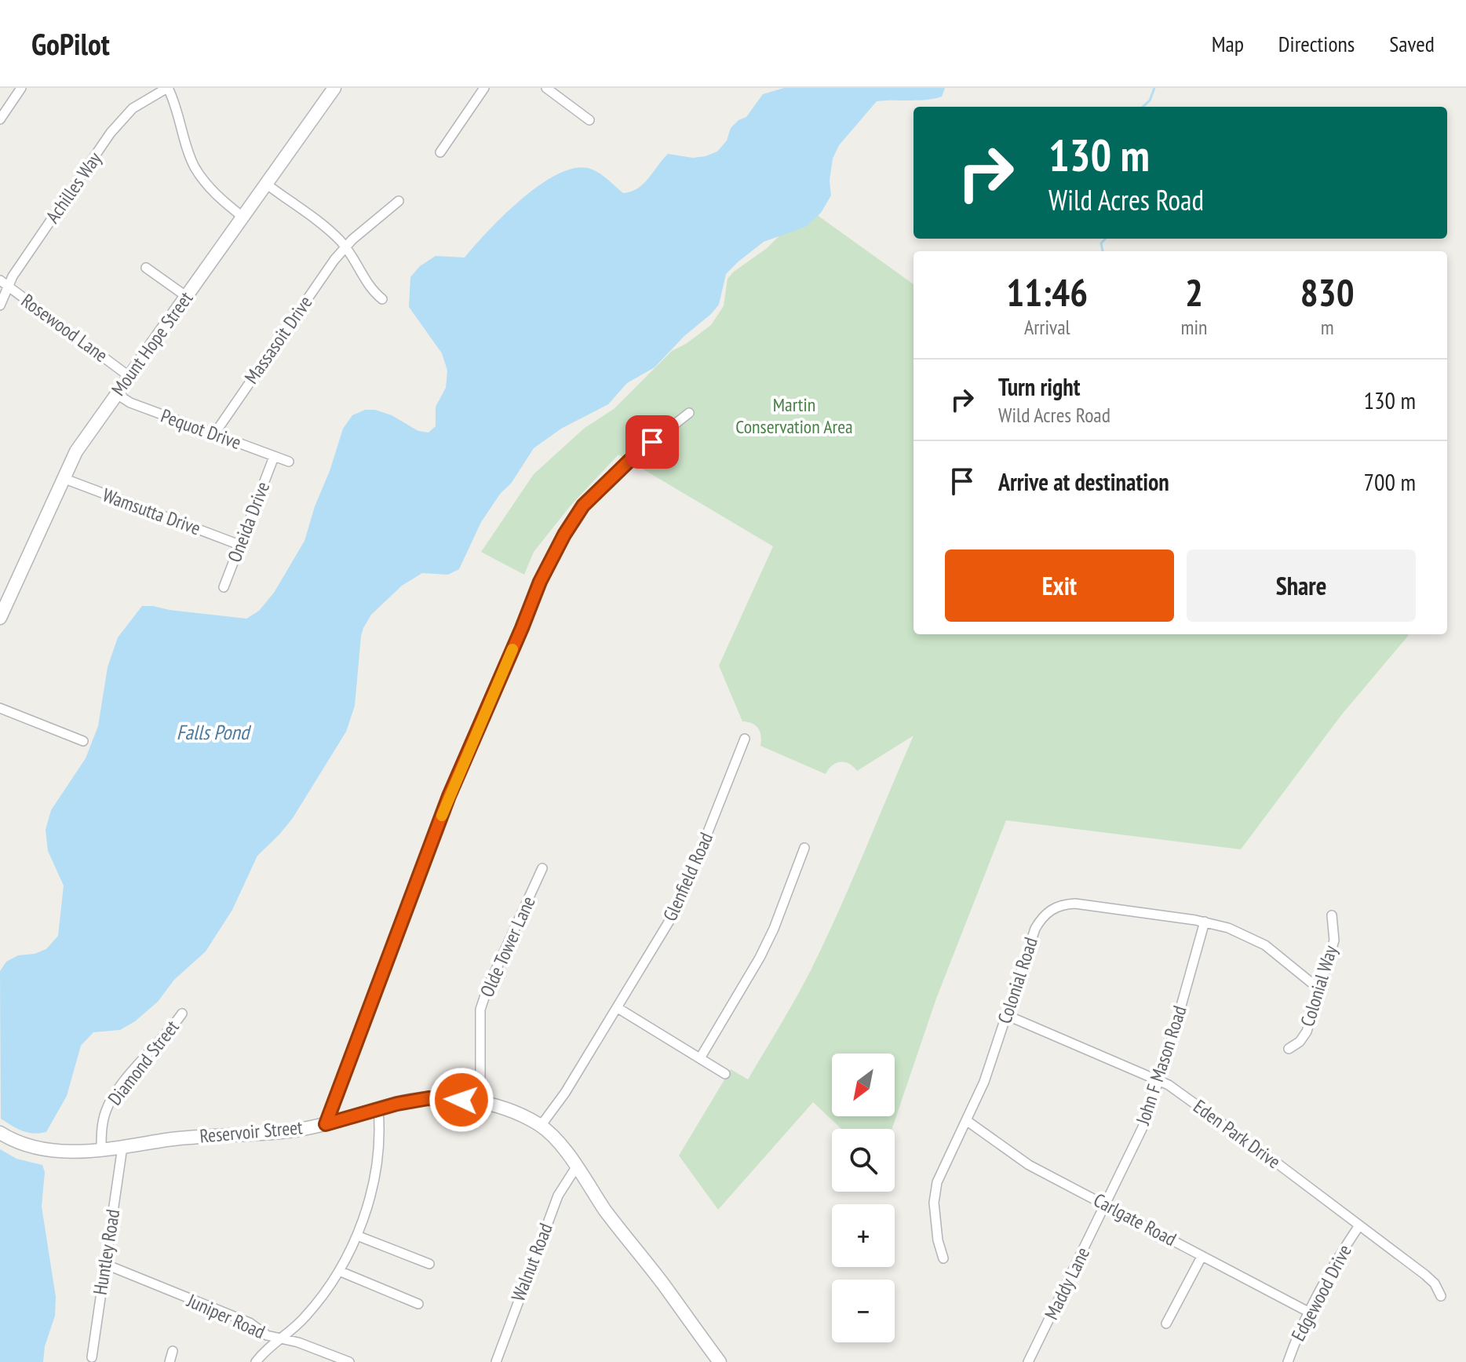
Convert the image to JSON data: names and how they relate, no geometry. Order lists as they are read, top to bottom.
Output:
{
  "streets": {
    "street": [
      "Achilles Way",
      "Rosewood Lane",
      "Massasoit Drive",
      "Mount Hope Street",
      "Pequot Drive",
      "Wamsutta Drive",
      "Oneida Drive",
      "Glenfield Road",
      "Olde Tower Lane",
      "Colonial Road",
      "Colonial Way",
      "Diamond Street",
      "John F Mason Road",
      "Reservoir Street",
      "Eden Park Drive",
      "Carlgate Road",
      "Huntley Road",
      "Walnut Road",
      "Maddy Lane",
      "Edgewood Drive",
      "Juniper Road"
    ]
  },
  "crossings": [
    ["Achilles Way", "Rosewood Lane"],
    ["Rosewood Lane", "Mount Hope Street"],
    ["Massasoit Drive", "Pequot Drive"],
    ["Mount Hope Street", "Pequot Drive"],
    ["Mount Hope Street", "Wamsutta Drive"],
    ["Pequot Drive", "Oneida Drive"],
    ["Wamsutta Drive", "Oneida Drive"],
    ["Glenfield Road", "Reservoir Street"],
    ["Olde Tower Lane", "Reservoir Street"],
    ["Colonial Road", "Colonial Way"],
    ["Colonial Road", "John F Mason Road"],
    ["Colonial Road", "Eden Park Drive"],
    ["Colonial Road", "Carlgate Road"],
    ["Diamond Street", "Reservoir Street"],
    ["John F Mason Road", "Eden Park Drive"],
    ["John F Mason Road", "Carlgate Road"],
    ["John F Mason Road", "Maddy Lane"],
    ["Reservoir Street", "Huntley Road"],
    ["Reservoir Street", "Walnut Road"],
    ["Eden Park Drive", "Edgewood Drive"],
    ["Carlgate Road", "Maddy Lane"],
    ["Carlgate Road", "Edgewood Drive"],
    ["Huntley Road", "Juniper Road"]
  ],
  "water": ["Falls Pond"],
  "parks": ["Martin Conservation Area"],
  "north": "bottom left",
  "page": {
    "header": "GoPilot",
    "nav": ["Map", "Directions", "Saved"],
    "turn": ["130 m", "Wild Acres Road"],
    "eta": [
      "11:46",
      "Arrival",
      "2",
      "min",
      "830",
      "m"
    ],
    "list": [
      {
        "name": "Turn right",
        "note": "Wild Acres Road",
        "value": "130 m"
      },
      {
        "name": "Arrive at destination",
        "value": "700 m"
      }
    ],
    "buttons": ["Exit", "Share"],
    "map_buttons": ["+", "−"]
  }
}
